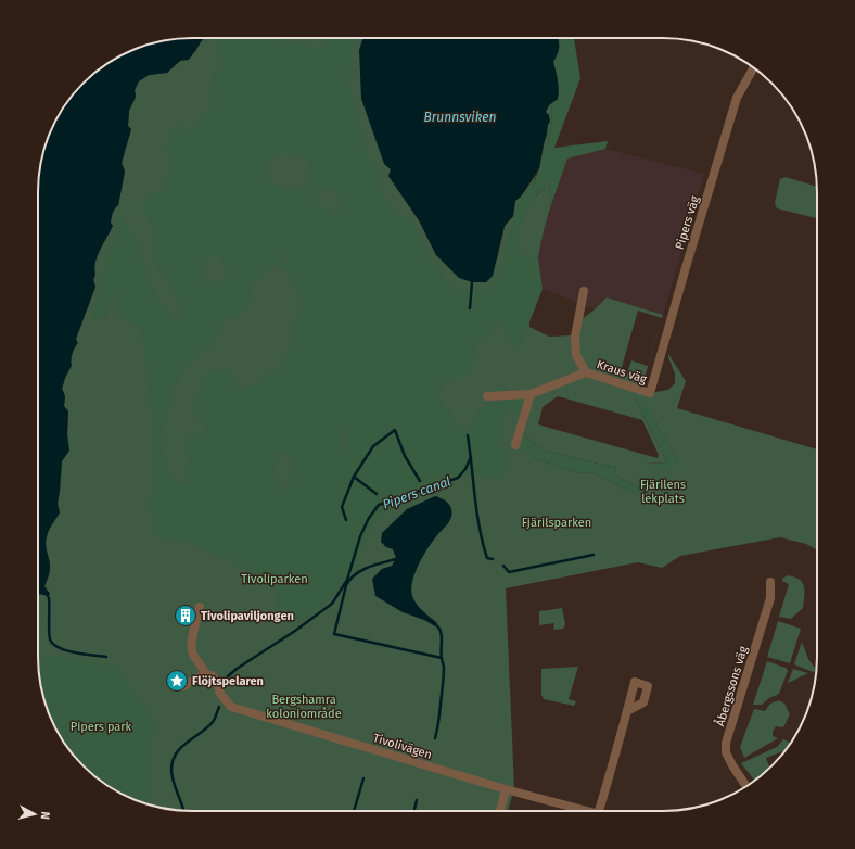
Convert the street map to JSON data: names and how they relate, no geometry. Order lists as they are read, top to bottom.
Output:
{
  "streets": {
    "street": [
      "Pipers väg",
      "Kraus väg",
      "Åbergssons väg",
      "Tivolivägen"
    ]
  },
  "crossings": [
    ["Pipers väg", "Kraus väg"]
  ],
  "water": ["Brunnsviken", "Pipers canal"],
  "parks": [
    "Fjärilens lekplats",
    "Fjärilsparken",
    "Tivoliparken",
    "Bergshamra koloniområde",
    "Pipers park"
  ],
  "places": {
    "building": ["Tivolipaviljongen"],
    "place": ["Flöjtspelaren"]
  },
  "north": "right"
}
